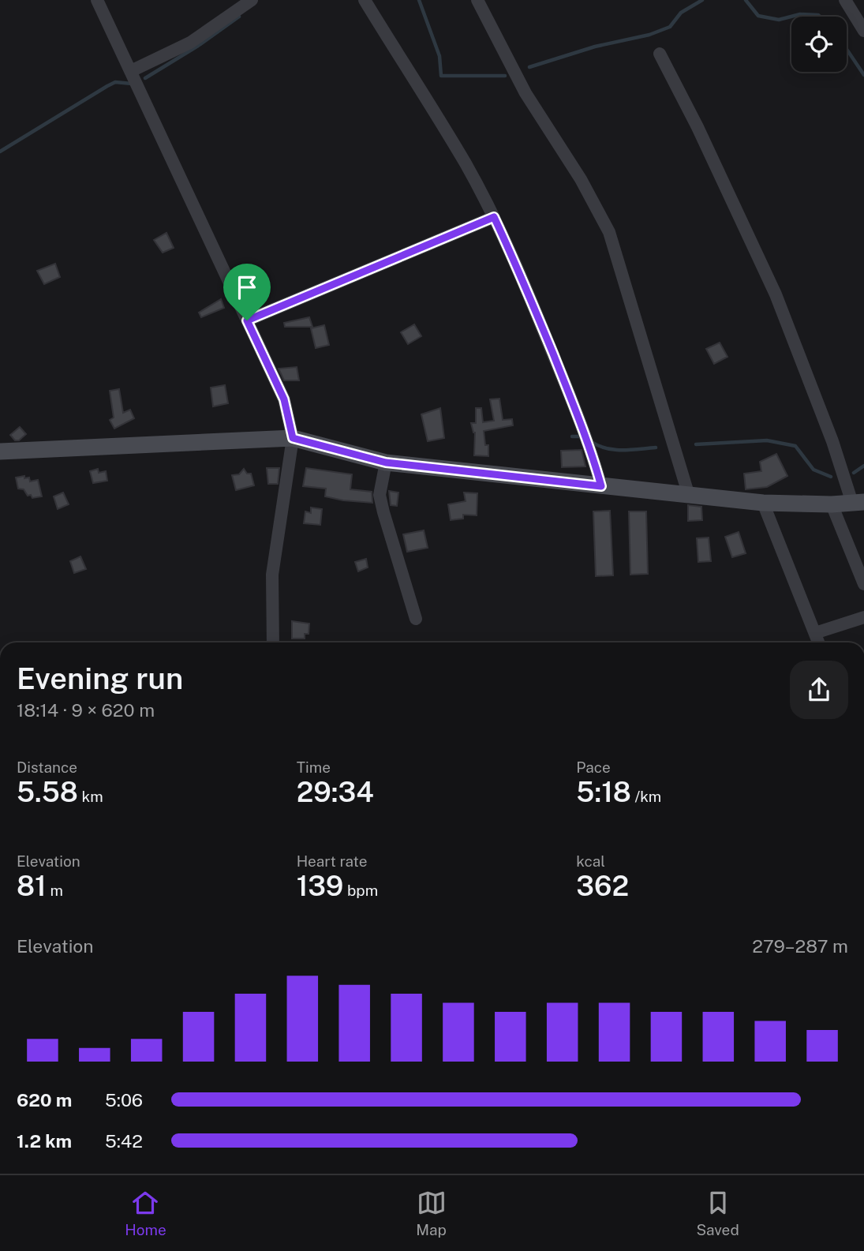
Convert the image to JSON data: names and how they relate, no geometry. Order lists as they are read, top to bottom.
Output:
{
  "page": {
    "heading": ["Evening run", "18:14 · 9 × 620 m"],
    "stats": [
      ["Distance", "5.58 km"],
      ["Time", "29:34"],
      ["Pace", "5:18 /km"],
      ["Elevation", "81 m"],
      ["Heart rate", "139 bpm"],
      ["kcal", "362"]
    ],
    "chart": ["Elevation", "279–287 m"],
    "list": [
      {
        "name": "620 m",
        "note": "5:06"
      },
      {
        "name": "1.2 km",
        "note": "5:42"
      }
    ],
    "tabs": ["Home", "Map", "Saved"]
  }
}
